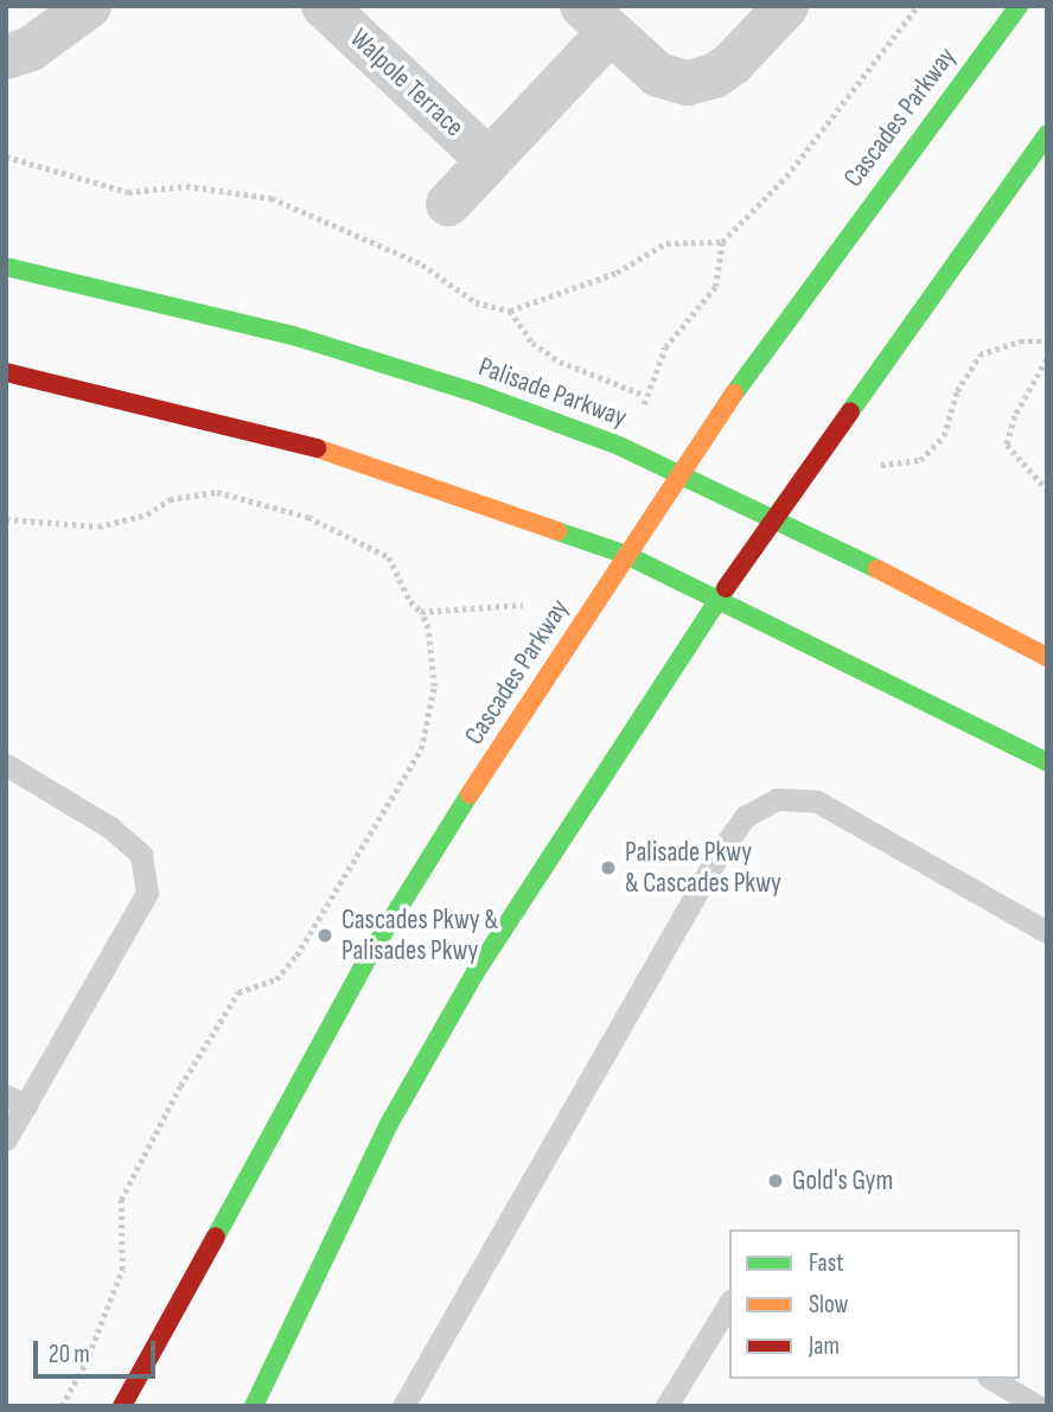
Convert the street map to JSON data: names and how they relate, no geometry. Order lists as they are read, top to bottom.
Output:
{
  "streets": {
    "main road": ["Cascades Parkway", "Palisade Parkway"],
    "street": ["Walpole Terrace"]
  },
  "crossings": [
    ["Cascades Parkway", "Palisade Parkway"]
  ],
  "places": ["Palisade Pkwy & Cascades Pkwy", "Cascades Pkwy & Palisades Pkwy", "Gold's Gym"],
  "legend": ["Fast", "Slow", "Jam"],
  "scale_bar": "20 m"
}
